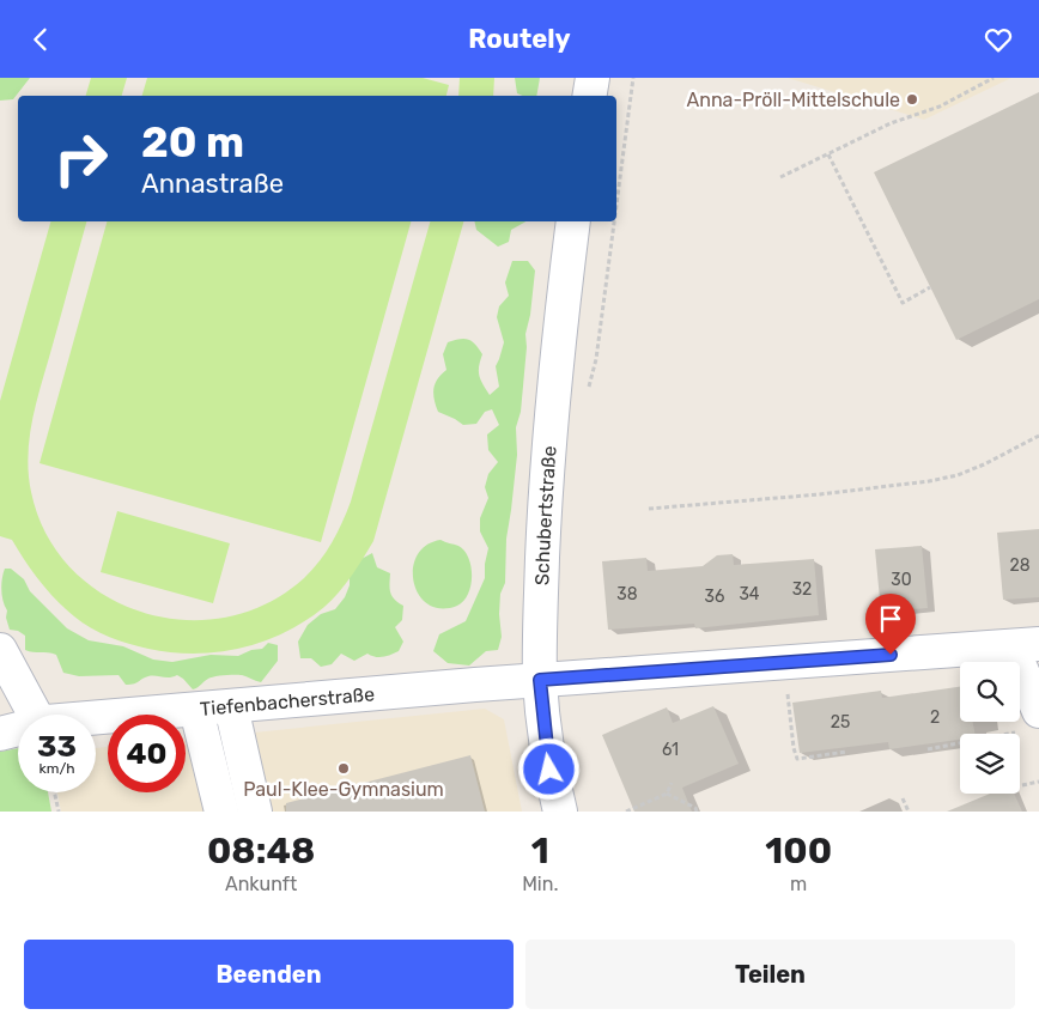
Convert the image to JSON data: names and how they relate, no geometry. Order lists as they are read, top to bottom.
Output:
{
  "streets": {
    "street": ["Schubertstraße", "Tiefenbacherstraße"]
  },
  "crossings": [
    ["Schubertstraße", "Tiefenbacherstraße"]
  ],
  "places": ["Anna-Pröll-Mittelschule", "Paul-Klee-Gymnasium"],
  "house_numbers": [
    "28",
    "30",
    "32",
    "38",
    "34",
    "36",
    "2",
    "25",
    "61"
  ],
  "page": {
    "header": "Routely",
    "turn": ["20 m", "Annastraße"],
    "speed": "33 km/h",
    "limit": "40",
    "eta": [
      "08:48",
      "Ankunft",
      "1",
      "Min.",
      "100",
      "m"
    ],
    "buttons": ["Beenden", "Teilen"]
  }
}
